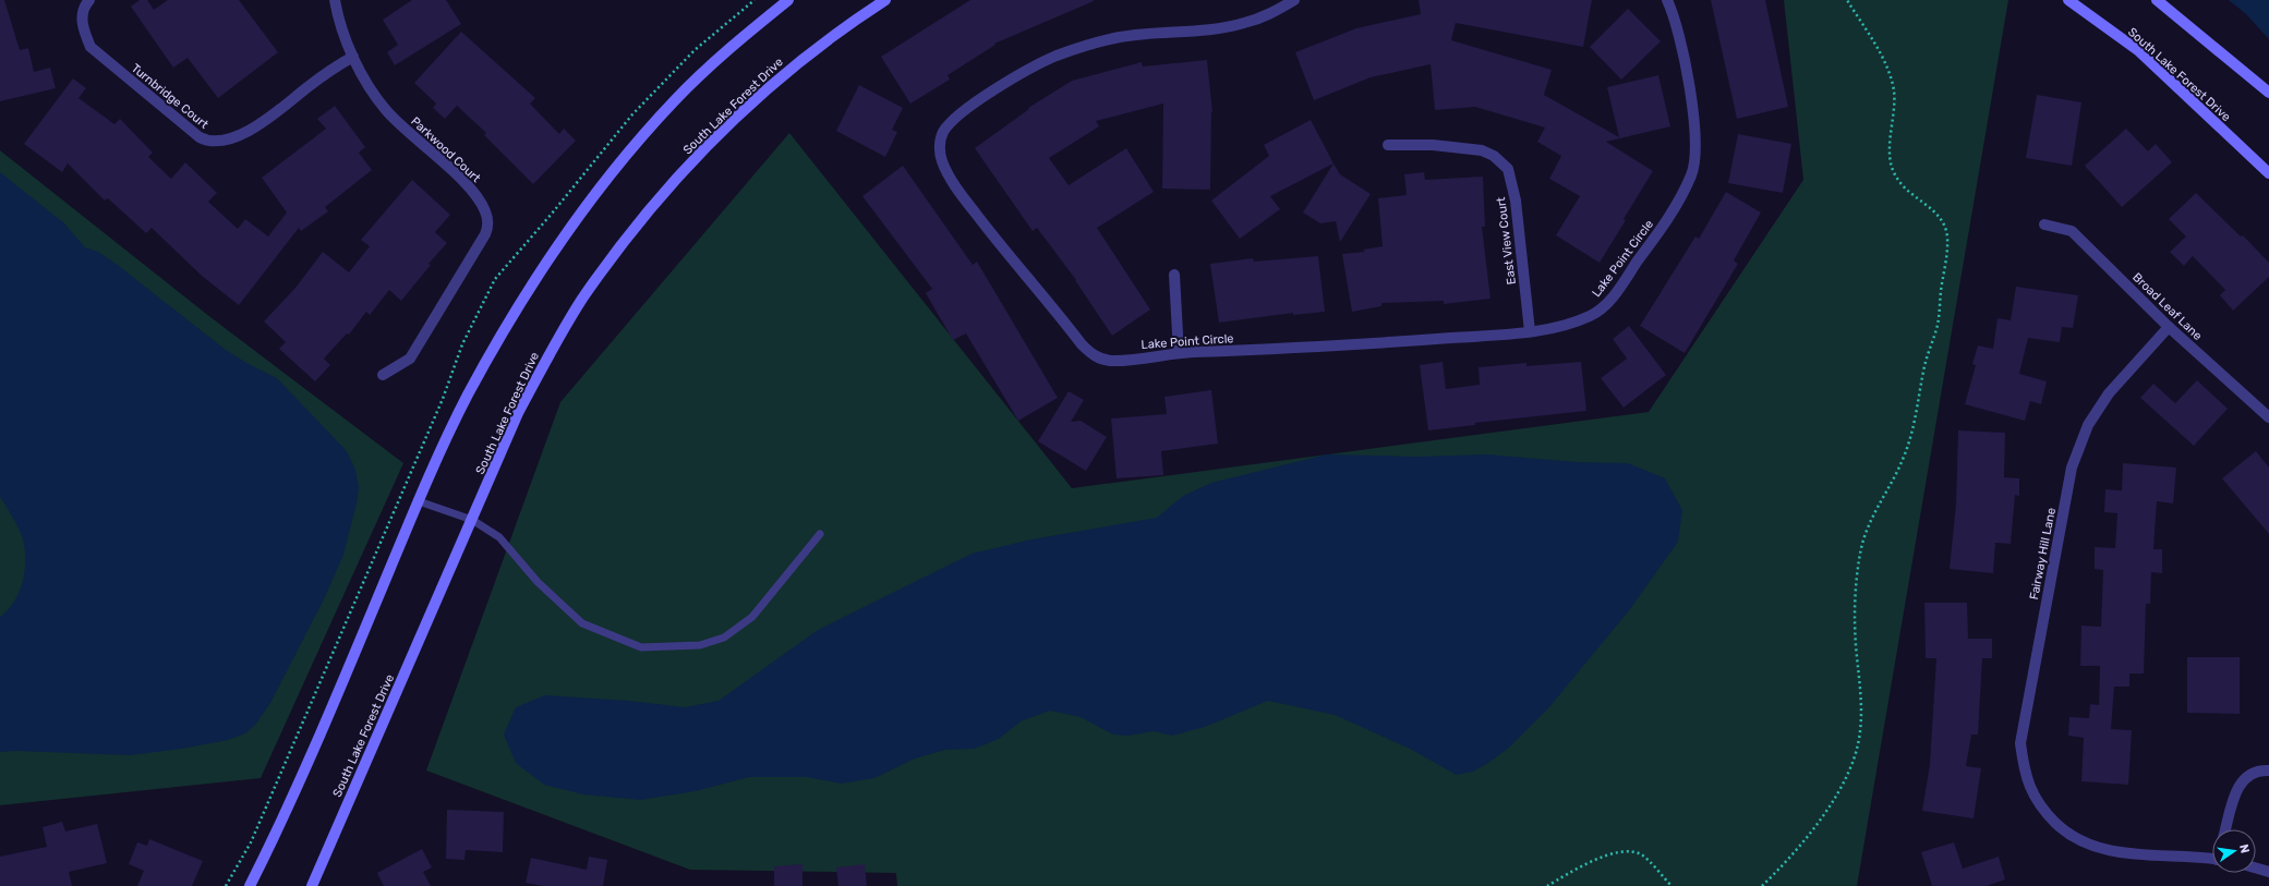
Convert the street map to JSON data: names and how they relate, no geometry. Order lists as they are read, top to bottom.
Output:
{
  "streets": {
    "main road": ["South Lake Forest Drive"],
    "street": [
      "Turnbridge Court",
      "Parkwood Court",
      "East View Court",
      "Lake Point Circle",
      "Broad Leaf Lane",
      "Fairway Hill Lane"
    ]
  },
  "crossings": [
    ["Turnbridge Court", "Parkwood Court"],
    ["East View Court", "Lake Point Circle"],
    ["Broad Leaf Lane", "Fairway Hill Lane"]
  ],
  "north": "right"
}
